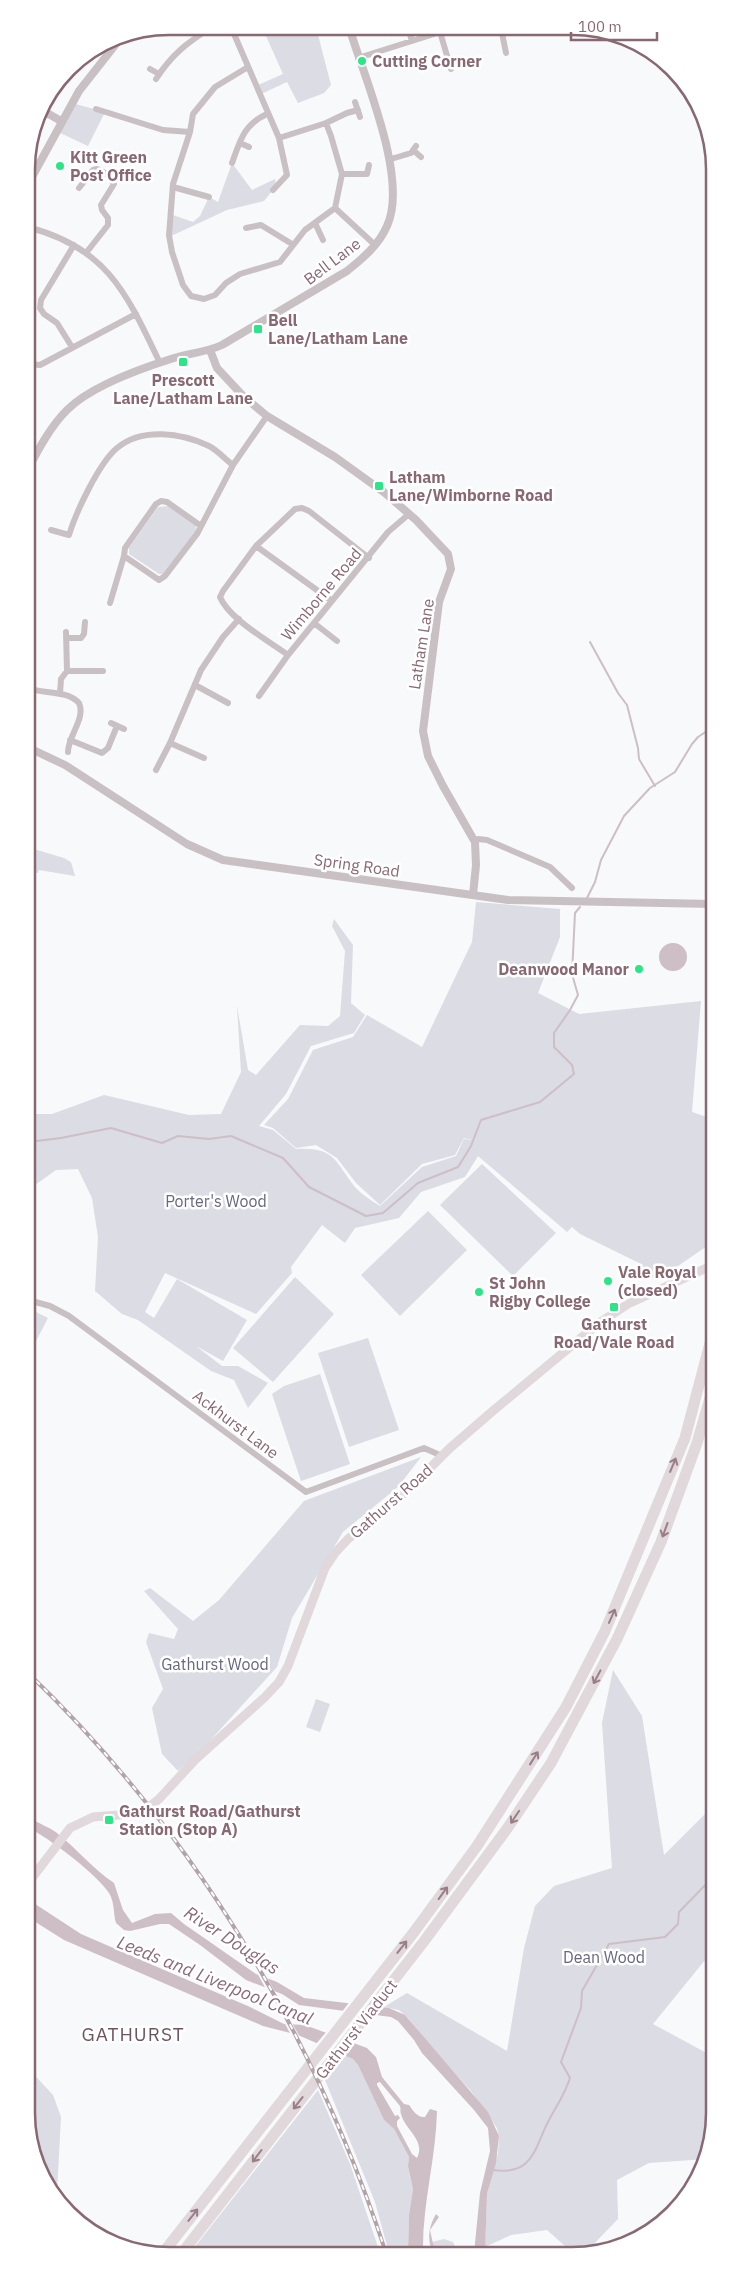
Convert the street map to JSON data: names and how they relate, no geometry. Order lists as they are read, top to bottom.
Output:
{
  "streets": {
    "highway": ["Gathurst Viaduct"],
    "main road": ["Gathurst Road"],
    "street": [
      "Bell Lane",
      "Wimborne Road",
      "Latham Lane",
      "Spring Road",
      "Ackhurst Lane"
    ]
  },
  "crossings": [
    ["Bell Lane", "Latham Lane"],
    ["Wimborne Road", "Latham Lane"],
    ["Latham Lane", "Spring Road"],
    ["Ackhurst Lane", "Gathurst Road"]
  ],
  "districts": ["GATHURST"],
  "water": ["River Douglas", "Leeds and Liverpool Canal"],
  "parks": ["Porter's Wood", "Gathurst Wood", "Dean Wood"],
  "places": {
    "other": [
      "Cutting Corner",
      "Kitt Green Post Office",
      "Deanwood Manor",
      "Vale Royal (closed)",
      "St John Rigby College"
    ],
    "transit": [
      "Bell Lane/Latham Lane",
      "Prescott Lane/Latham Lane",
      "Latham Lane/Wimborne Road",
      "Gathurst Road/Vale Road",
      "Gathurst Road/Gathurst Station (Stop A)"
    ]
  },
  "scale_bar": "100 m"
}
